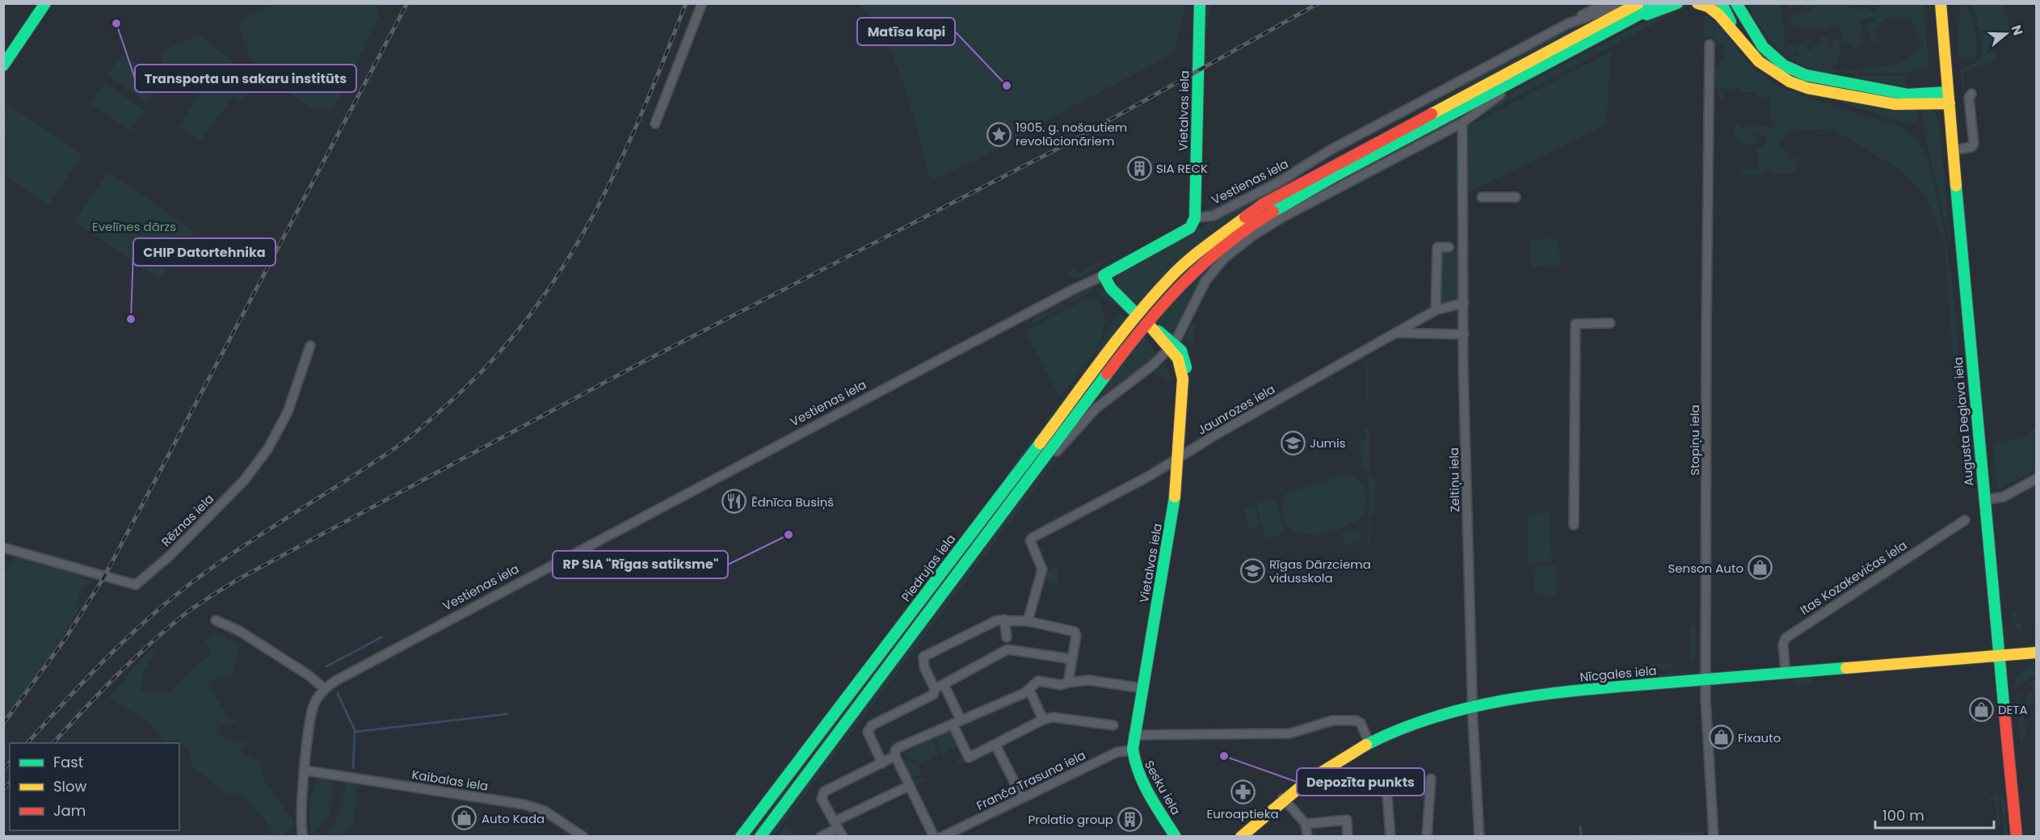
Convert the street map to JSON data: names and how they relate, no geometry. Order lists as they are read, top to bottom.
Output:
{
  "streets": {
    "main road": [
      "Vietalvas iela",
      "Vestienas iela",
      "Augusta Deglava iela",
      "Piedrujas iela",
      "Nīcgales iela",
      "Sesku iela"
    ],
    "street": [
      "Jaunrozes iela",
      "Stopiņu iela",
      "Zeltiņu iela",
      "Rēznas iela",
      "Itas Kozakevičas iela",
      "Kaibalas iela",
      "Franča Trasuna iela"
    ]
  },
  "crossings": [
    ["Vietalvas iela", "Vestienas iela"],
    ["Vietalvas iela", "Jaunrozes iela"],
    ["Vietalvas iela", "Franča Trasuna iela"],
    ["Vietalvas iela", "Sesku iela"],
    ["Vestienas iela", "Piedrujas iela"],
    ["Vestienas iela", "Kaibalas iela"],
    ["Jaunrozes iela", "Zeltiņu iela"],
    ["Augusta Deglava iela", "Nīcgales iela"],
    ["Stopiņu iela", "Nīcgales iela"],
    ["Zeltiņu iela", "Nīcgales iela"],
    ["Itas Kozakevičas iela", "Nīcgales iela"],
    ["Franča Trasuna iela", "Sesku iela"]
  ],
  "parks": ["Evelīnes dārzs"],
  "places": {
    "other": [
      "Transporta un sakaru institūts",
      "Matīsa kapi",
      "CHIP Datortehnika",
      "RP SIA \"Rīgas satiksme\"",
      "Depozīta punkts"
    ],
    "place": ["1905. g. nošautiem revolūcionāriem"],
    "building": ["SIA RECK", "Prolatio group"],
    "school or university": ["Jumis", "Rīgas Dārzciema vidusskola"],
    "restaurant": ["Ēdnīca Busiņš"],
    "shop": [
      "Senson Auto",
      "DETA",
      "Fixauto",
      "Auto Kada"
    ],
    "pharmacy": ["Euroaptieka"]
  },
  "legend": ["Fast", "Slow", "Jam"],
  "scale_bar": "100 m",
  "north": "right"
}
